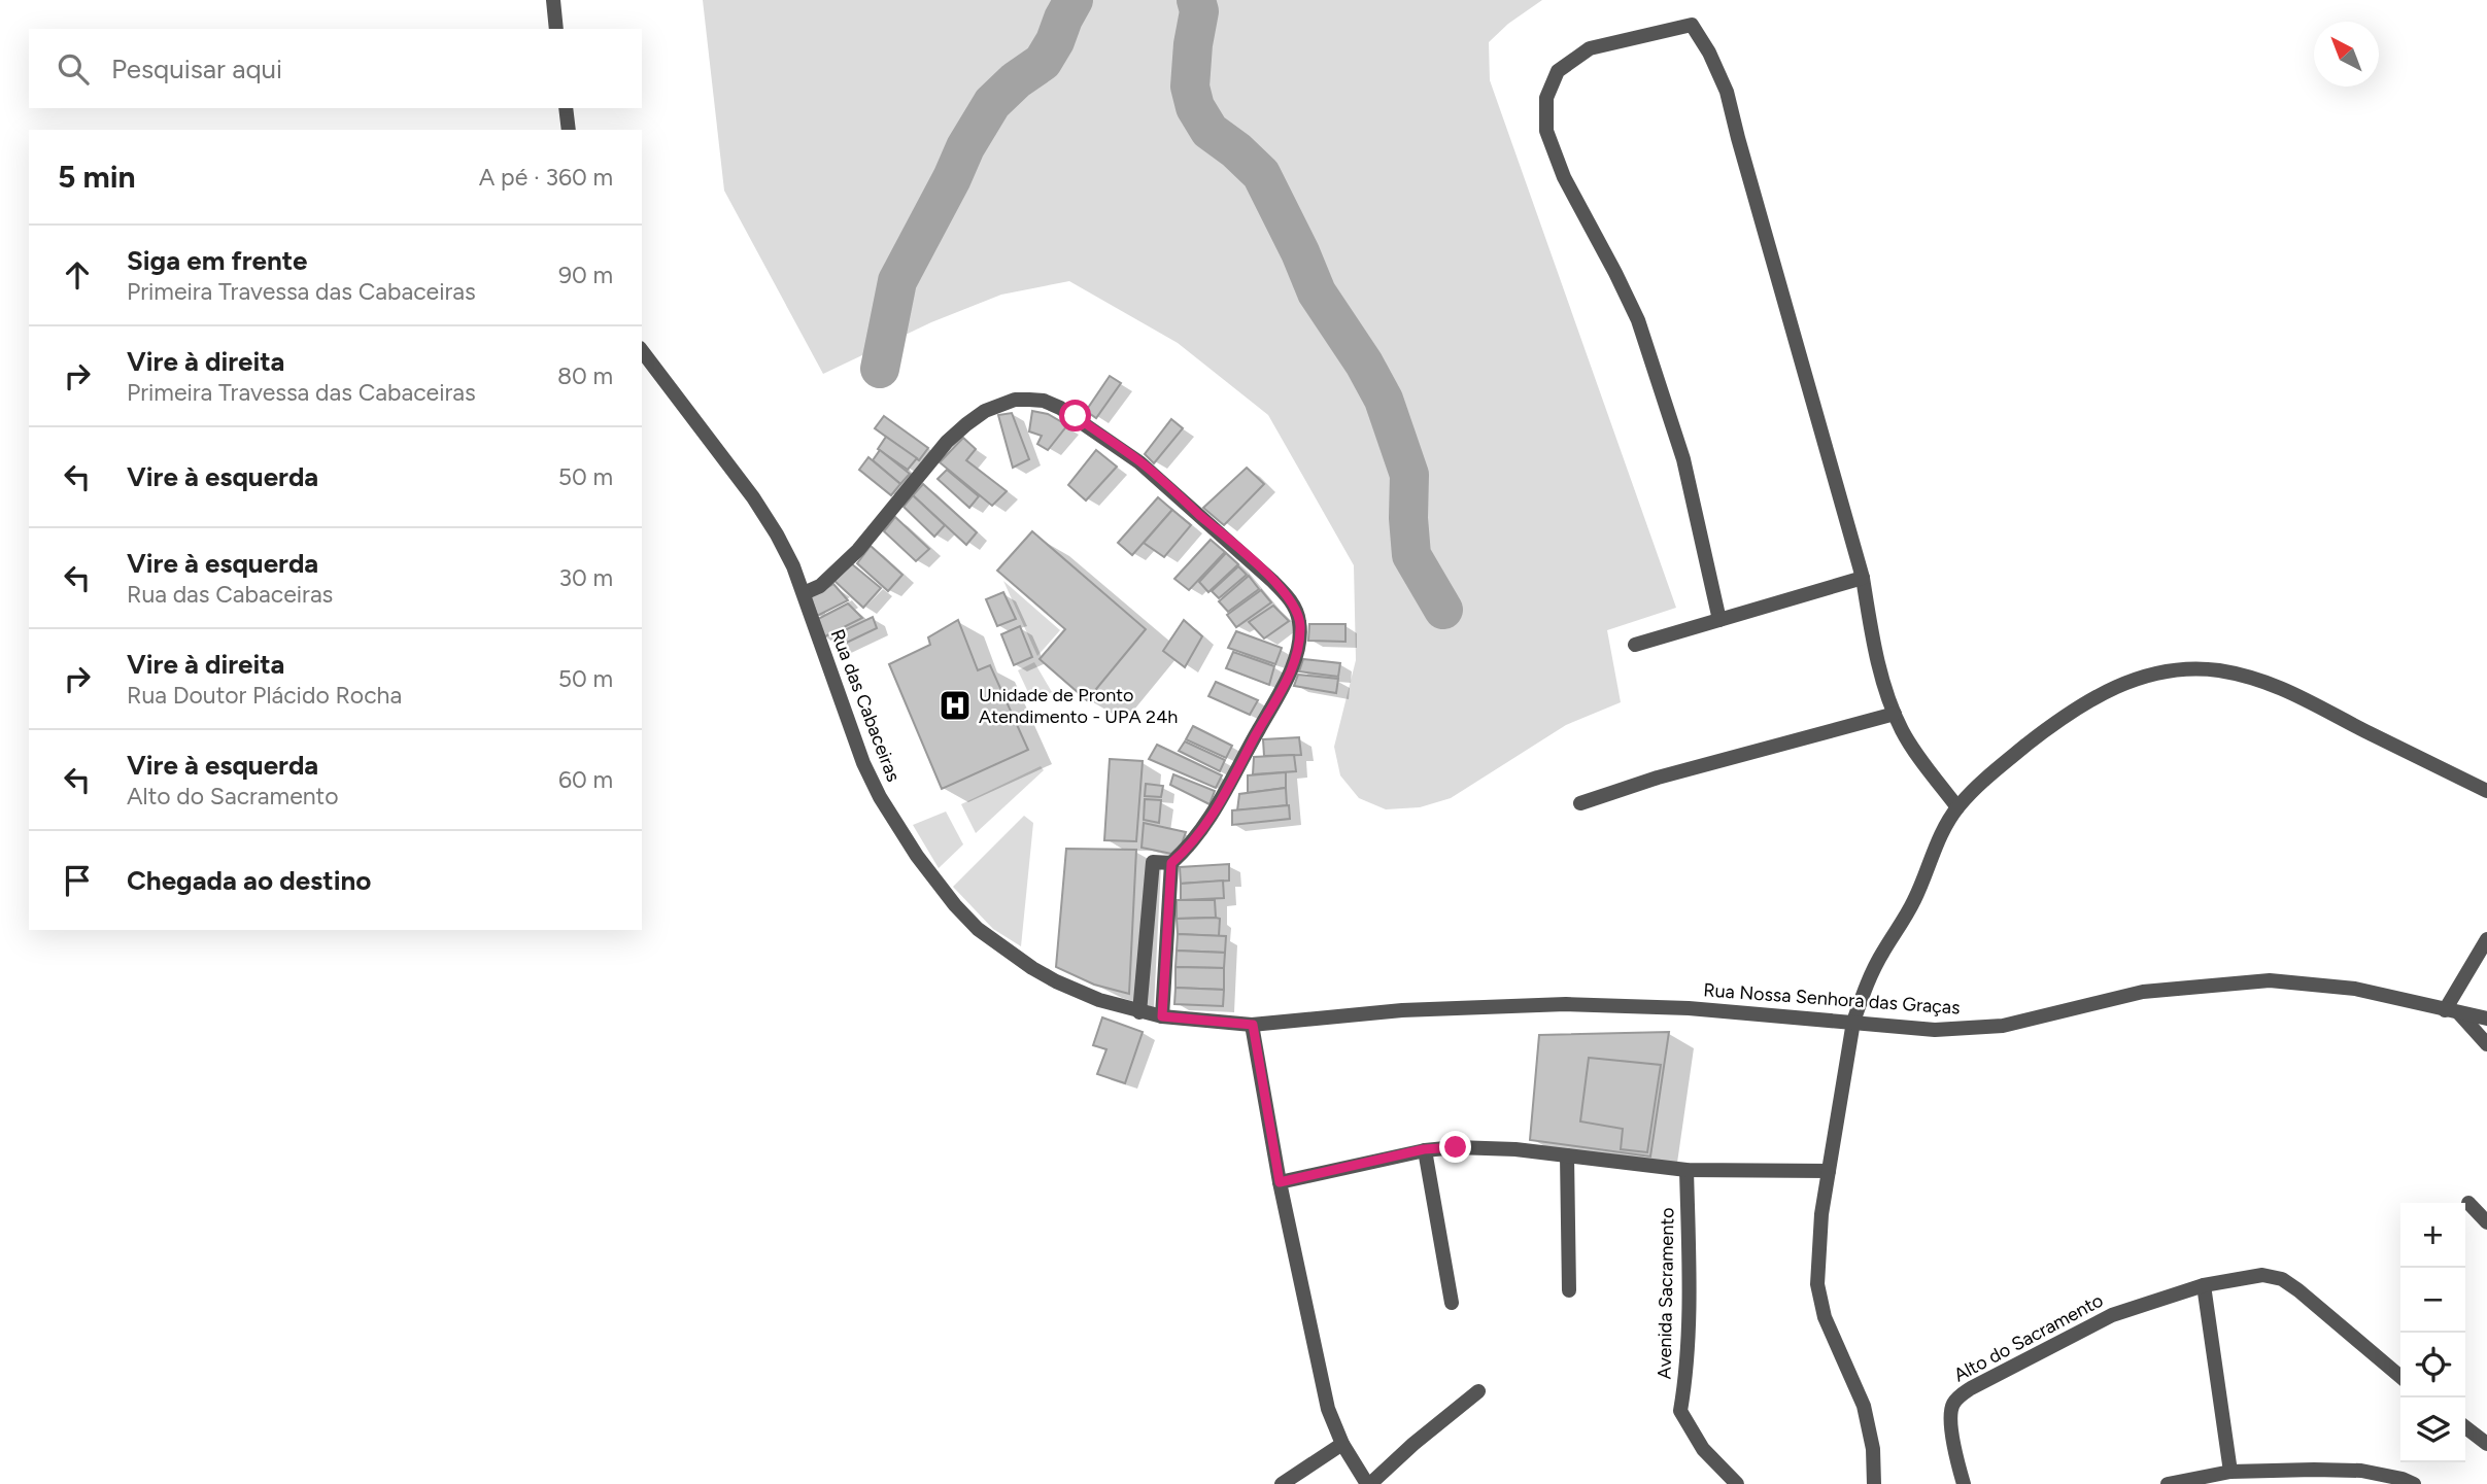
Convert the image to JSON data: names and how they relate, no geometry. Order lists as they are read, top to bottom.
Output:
{
  "streets": {
    "street": [
      "Rua das Cabaceiras",
      "Rua Nossa Senhora das Graças",
      "Avenida Sacramento",
      "Alto do Sacramento"
    ]
  },
  "crossings": [
    ["Rua das Cabaceiras", "Rua Nossa Senhora das Graças"]
  ],
  "places": {
    "hospital": ["Unidade de Pronto Atendimento - UPA 24h"]
  },
  "north": "top left",
  "page": {
    "search": "Pesquisar aqui",
    "heading": ["5 min", "A pé · 360 m"],
    "list": [
      ["Siga em frente", "Primeira Travessa das Cabaceiras", "90 m"],
      ["Vire à direita", "Primeira Travessa das Cabaceiras", "80 m"],
      ["Vire à esquerda", "50 m"],
      ["Vire à esquerda", "Rua das Cabaceiras", "30 m"],
      ["Vire à direita", "Rua Doutor Plácido Rocha", "50 m"],
      ["Vire à esquerda", "Alto do Sacramento", "60 m"],
      "Chegada ao destino"
    ],
    "map_buttons": ["+", "−"]
  }
}
